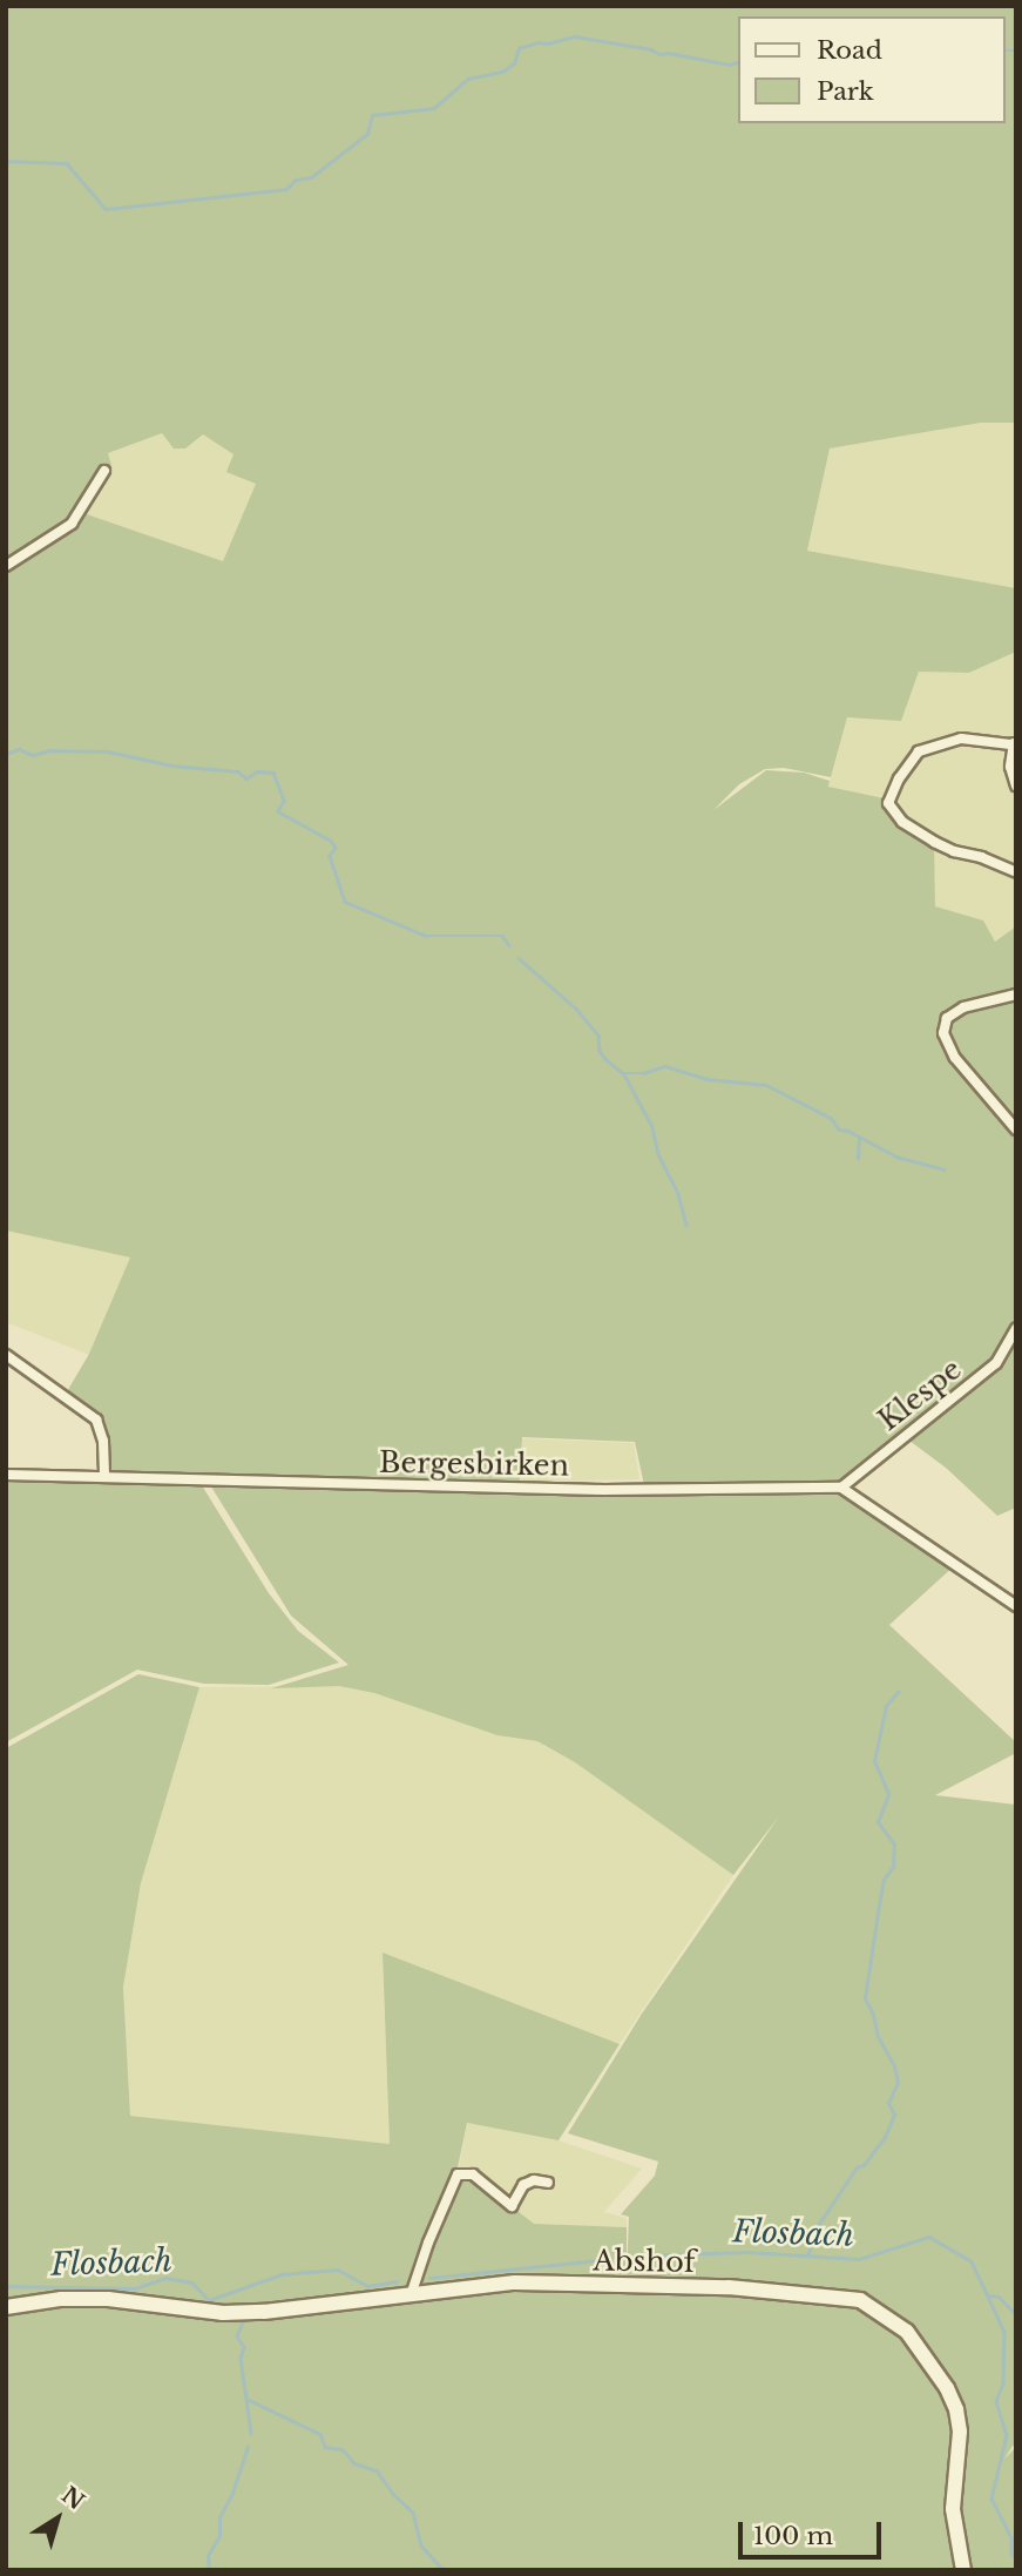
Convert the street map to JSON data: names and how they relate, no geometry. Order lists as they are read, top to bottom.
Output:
{
  "streets": {
    "street": ["Klespe", "Bergesbirken", "Abshof"]
  },
  "crossings": [
    ["Klespe", "Bergesbirken"]
  ],
  "water": ["Flosbach"],
  "legend": ["Road", "Park"],
  "scale_bar": "100 m",
  "north": "top right"
}
